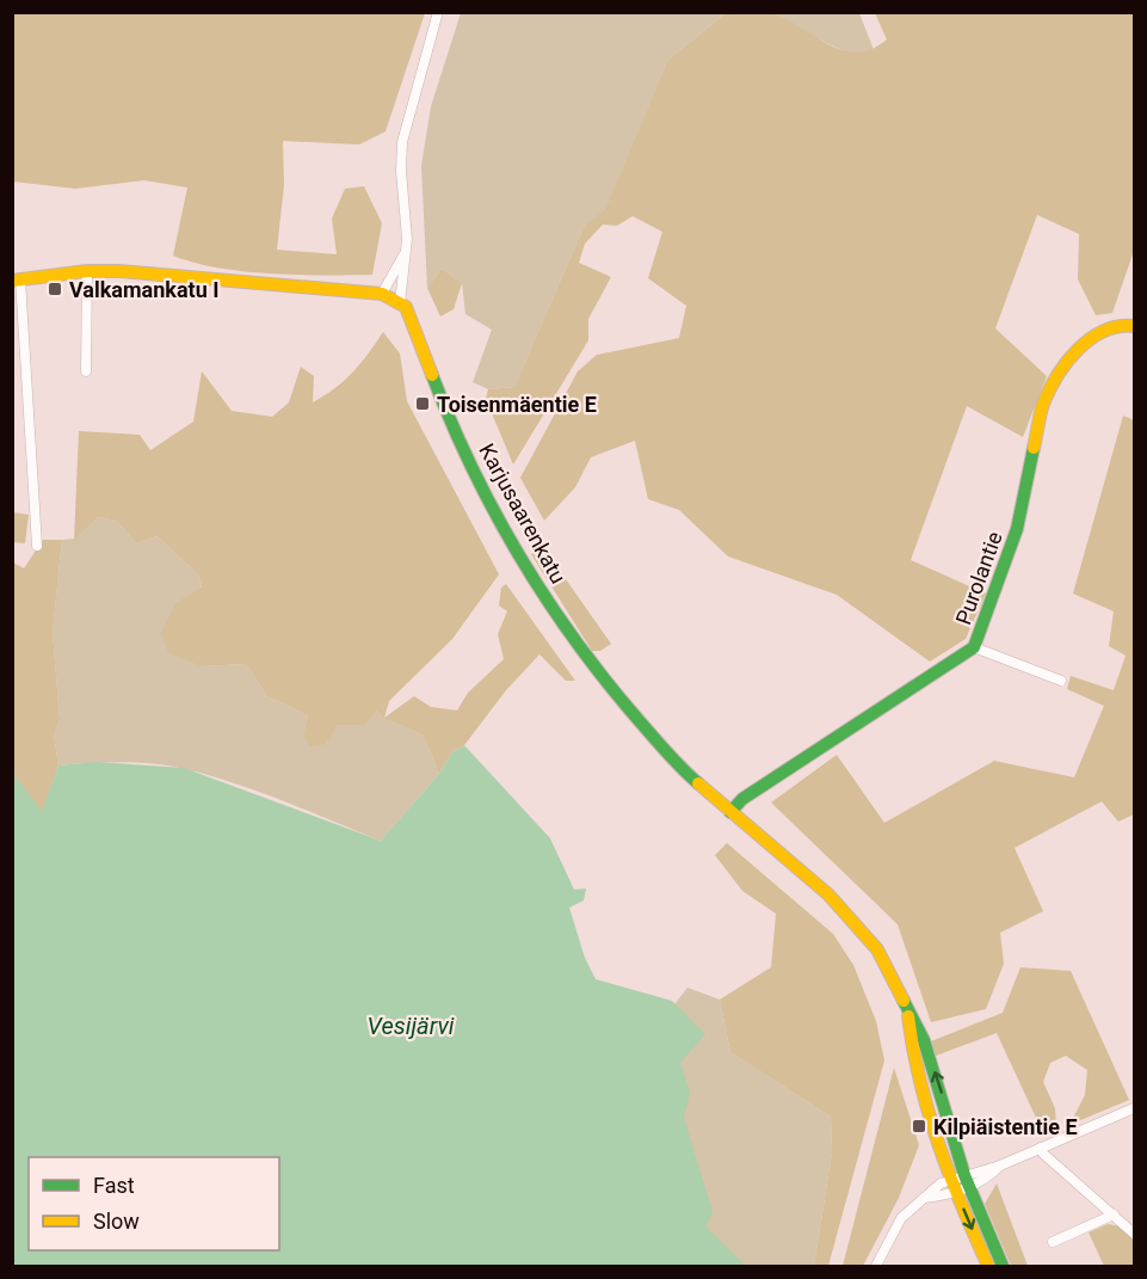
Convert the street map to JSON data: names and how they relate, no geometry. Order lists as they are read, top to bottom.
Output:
{
  "streets": {
    "street": ["Karjusaarenkatu", "Purolantie"]
  },
  "crossings": [
    ["Karjusaarenkatu", "Purolantie"]
  ],
  "water": ["Vesijärvi"],
  "places": {
    "transit": ["Valkamankatu I", "Toisenmäentie E", "Kilpiäistentie E"]
  },
  "legend": ["Fast", "Slow"]
}
